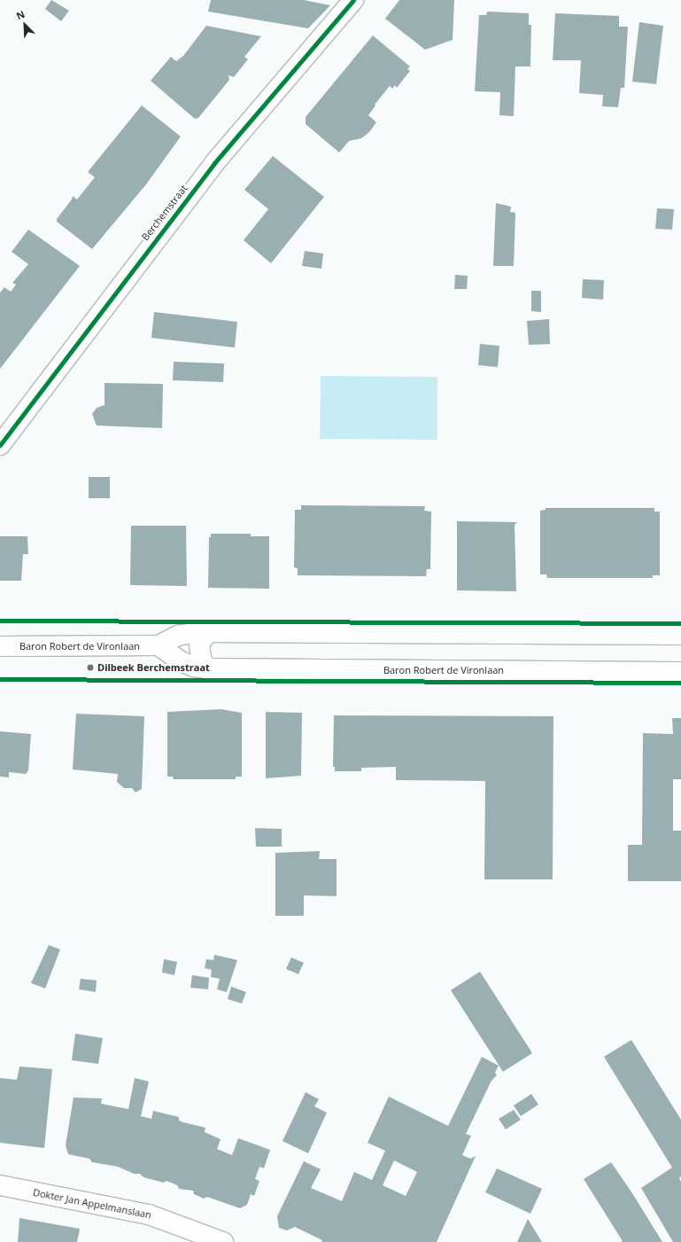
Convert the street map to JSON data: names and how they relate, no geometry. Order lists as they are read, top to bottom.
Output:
{
  "streets": {
    "street": ["Berchemstraat", "Baron Robert de Vironlaan", "Dokter Jan Appelmanslaan"]
  },
  "places": ["Dilbeek Berchemstraat"],
  "north": "top left"
}
